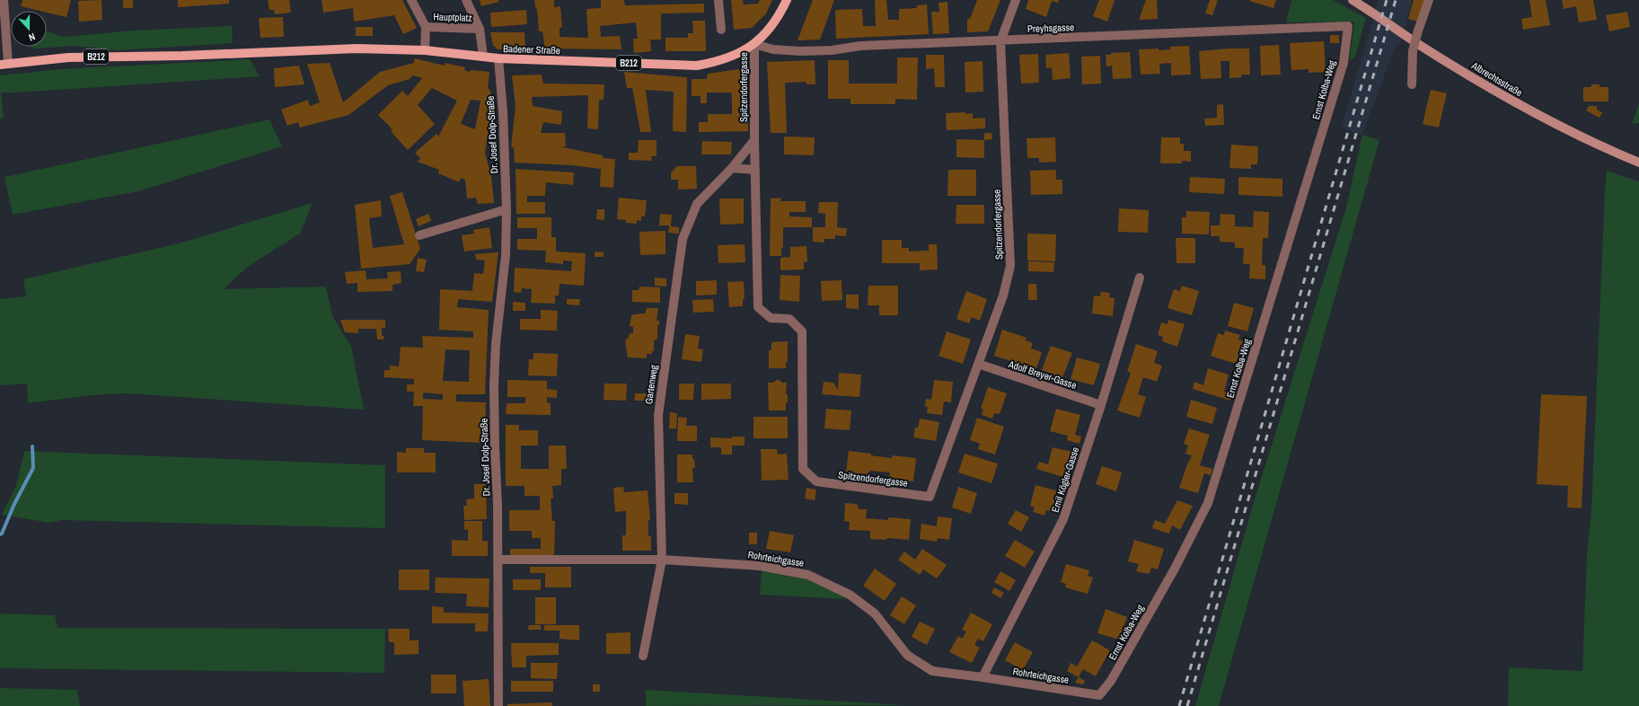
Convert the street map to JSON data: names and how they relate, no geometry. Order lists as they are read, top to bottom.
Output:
{
  "streets": {
    "main road": ["Badener Straße", "B212"],
    "street": [
      "Hauptplatz",
      "Preyhsgasse",
      "Albrechtsstraße",
      "Spitzendorfergasse",
      "Ernst Kolba-Weg",
      "Dr. Josef Dolp-Straße",
      "Adolf Breyer-Gasse",
      "Gartenweg",
      "Emil Kögler-Gasse",
      "Rohrteichgasse"
    ]
  },
  "crossings": [
    ["Hauptplatz", "Badener Straße"],
    ["Preyhsgasse", "Badener Straße"],
    ["Preyhsgasse", "Spitzendorfergasse"],
    ["Preyhsgasse", "Ernst Kolba-Weg"],
    ["Badener Straße", "Spitzendorfergasse"],
    ["Badener Straße", "Dr. Josef Dolp-Straße"],
    ["Spitzendorfergasse", "Adolf Breyer-Gasse"],
    ["Spitzendorfergasse", "Gartenweg"],
    ["Ernst Kolba-Weg", "Rohrteichgasse"],
    ["Dr. Josef Dolp-Straße", "Rohrteichgasse"],
    ["Adolf Breyer-Gasse", "Emil Kögler-Gasse"],
    ["Gartenweg", "Rohrteichgasse"],
    ["Emil Kögler-Gasse", "Rohrteichgasse"]
  ],
  "north": "bottom"
}
